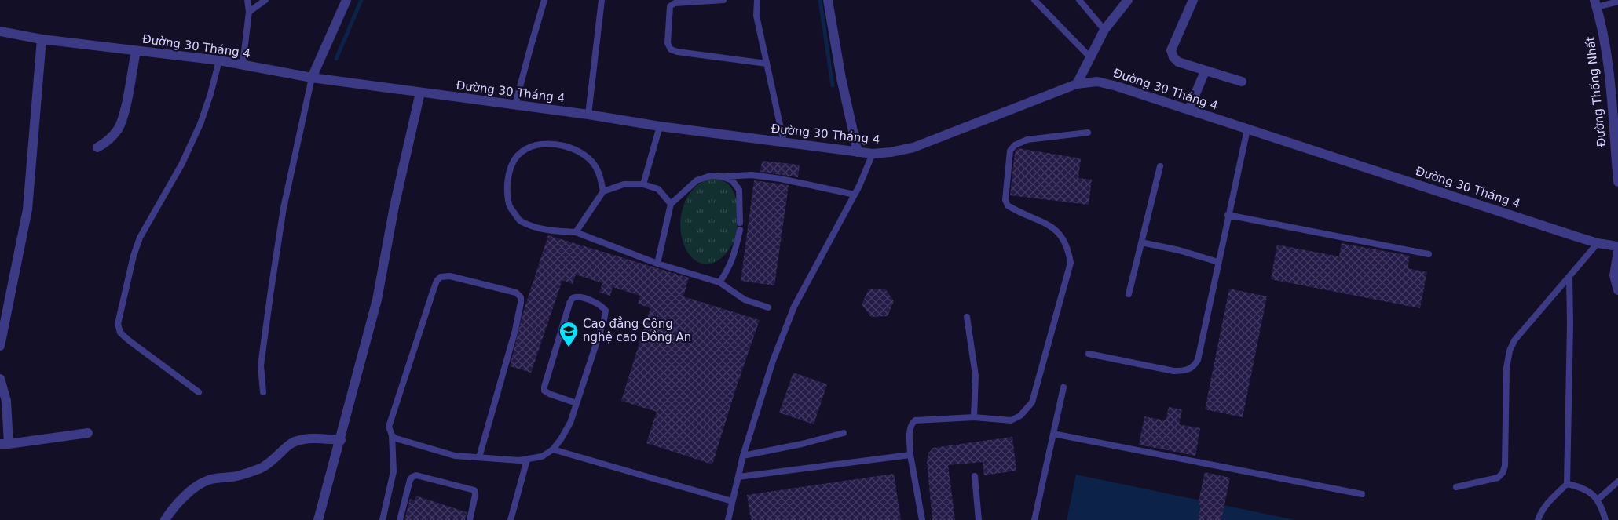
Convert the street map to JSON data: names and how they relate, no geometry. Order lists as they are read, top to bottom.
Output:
{
  "streets": {
    "street": ["Đường 30 Tháng 4", "Đường Thống Nhất"]
  },
  "places": {
    "school or university": ["Cao đẳng Công nghệ cao Đồng An"]
  }
}
